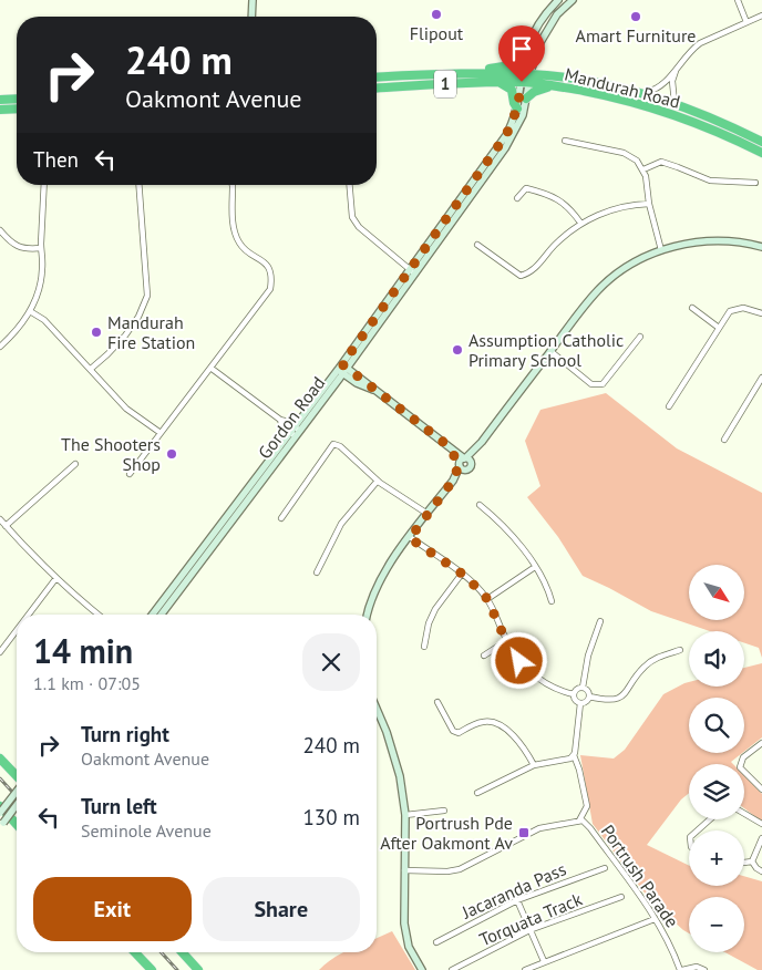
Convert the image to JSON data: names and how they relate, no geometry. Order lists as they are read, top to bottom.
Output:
{
  "streets": {
    "highway": ["1", "Mandurah Road"],
    "main road": ["Gordon Road"],
    "street": ["Portrush Parade", "Jacaranda Pass", "Torquata Track"]
  },
  "crossings": [
    ["Mandurah Road", "Gordon Road"]
  ],
  "places": {
    "other": [
      "Flipout",
      "Amart Furniture",
      "Mandurah Fire Station",
      "Assumption Catholic Primary School",
      "The Shooters Shop"
    ],
    "transit": ["Portrush Pde After Oakmont Av"]
  },
  "north": "bottom right",
  "page": {
    "turn": ["240 m", "Oakmont Avenue"],
    "then": "Then",
    "map_buttons": ["+", "−"],
    "heading": ["14 min", "1.1 km · 07:05"],
    "list": [
      {
        "name": "Turn right",
        "note": "Oakmont Avenue",
        "value": "240 m"
      },
      {
        "name": "Turn left",
        "note": "Seminole Avenue",
        "value": "130 m"
      }
    ],
    "buttons": ["Exit", "Share"]
  }
}
